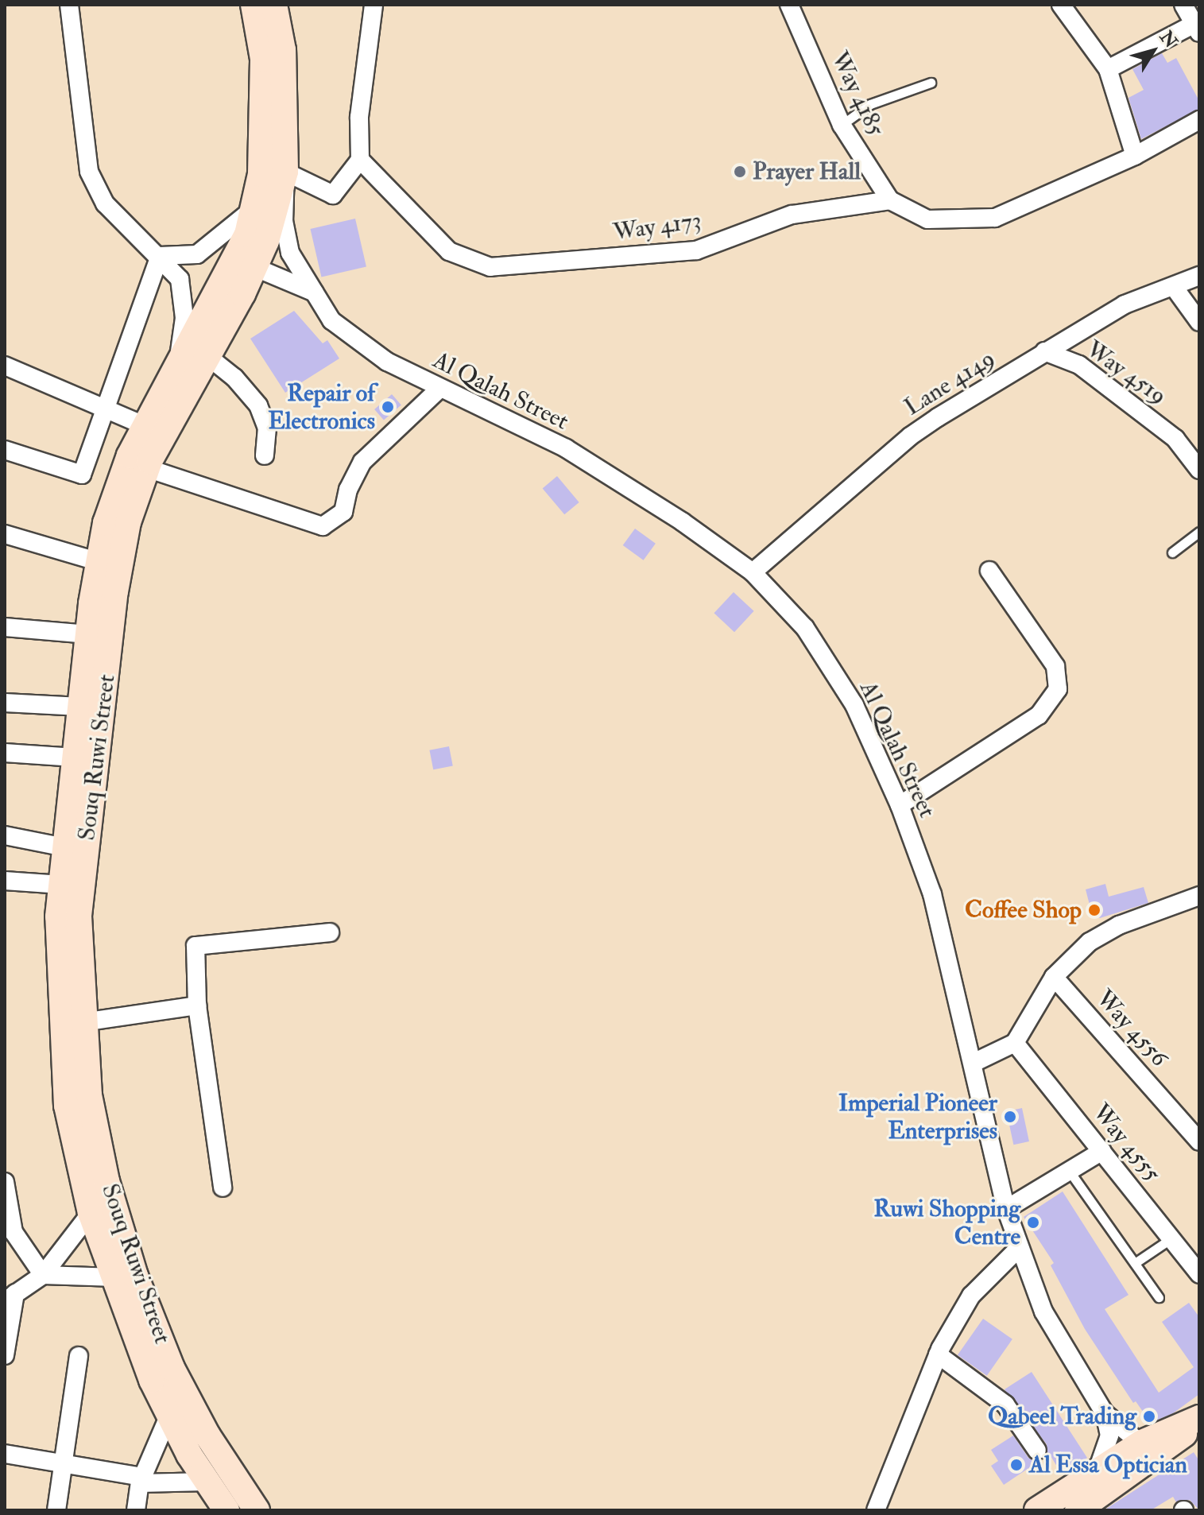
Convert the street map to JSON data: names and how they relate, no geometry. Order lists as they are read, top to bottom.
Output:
{
  "streets": {
    "main road": ["Souq Ruwi Street"],
    "street": [
      "Way 4185",
      "Way 4173",
      "Way 4519",
      "Lane 4149",
      "Al Qalah Street",
      "Way 4556",
      "Way 4555"
    ]
  },
  "crossings": [
    ["Way 4185", "Way 4173"],
    ["Way 4519", "Lane 4149"],
    ["Lane 4149", "Al Qalah Street"],
    ["Al Qalah Street", "Souq Ruwi Street"]
  ],
  "places": [
    "Prayer Hall",
    "Repair of Electronics",
    "Coffee Shop",
    "Imperial Pioneer Enterprises",
    "Ruwi Shopping Centre",
    "Qabeel Trading",
    "Al Essa Optician"
  ],
  "north": "top right"
}
